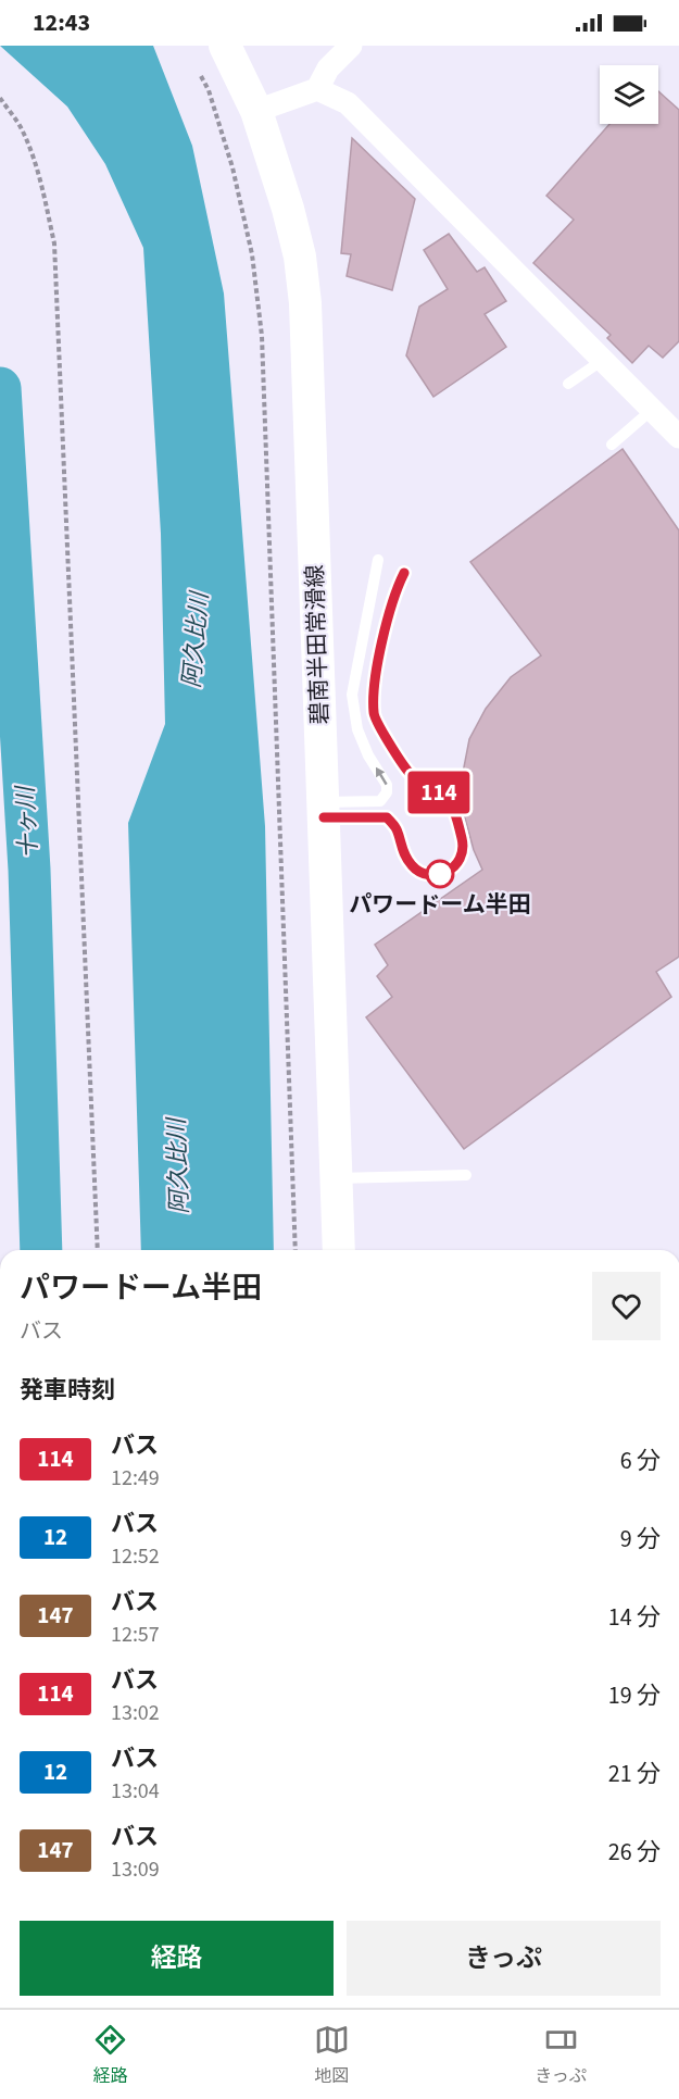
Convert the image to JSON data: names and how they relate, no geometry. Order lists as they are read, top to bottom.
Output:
{
  "streets": {
    "main road": ["碧南半田常滑線"]
  },
  "water": ["阿久比川", "十ヶ川"],
  "places": ["パワードーム半田"],
  "lines": ["bus line 114"],
  "page": {
    "status": "12:43",
    "on_map": "114",
    "heading": [
      ["パワードーム半田", "バス"],
      "発車時刻"
    ],
    "list": [
      {
        "mark": "114",
        "name": "バス",
        "note": "12:49",
        "value": "6 分"
      },
      {
        "mark": "12",
        "name": "バス",
        "note": "12:52",
        "value": "9 分"
      },
      {
        "mark": "147",
        "name": "バス",
        "note": "12:57",
        "value": "14 分"
      },
      {
        "mark": "114",
        "name": "バス",
        "note": "13:02",
        "value": "19 分"
      },
      {
        "mark": "12",
        "name": "バス",
        "note": "13:04",
        "value": "21 分"
      },
      {
        "mark": "147",
        "name": "バス",
        "note": "13:09",
        "value": "26 分"
      }
    ],
    "buttons": ["経路", "きっぷ"],
    "tabs": ["経路", "地図", "きっぷ"]
  }
}
